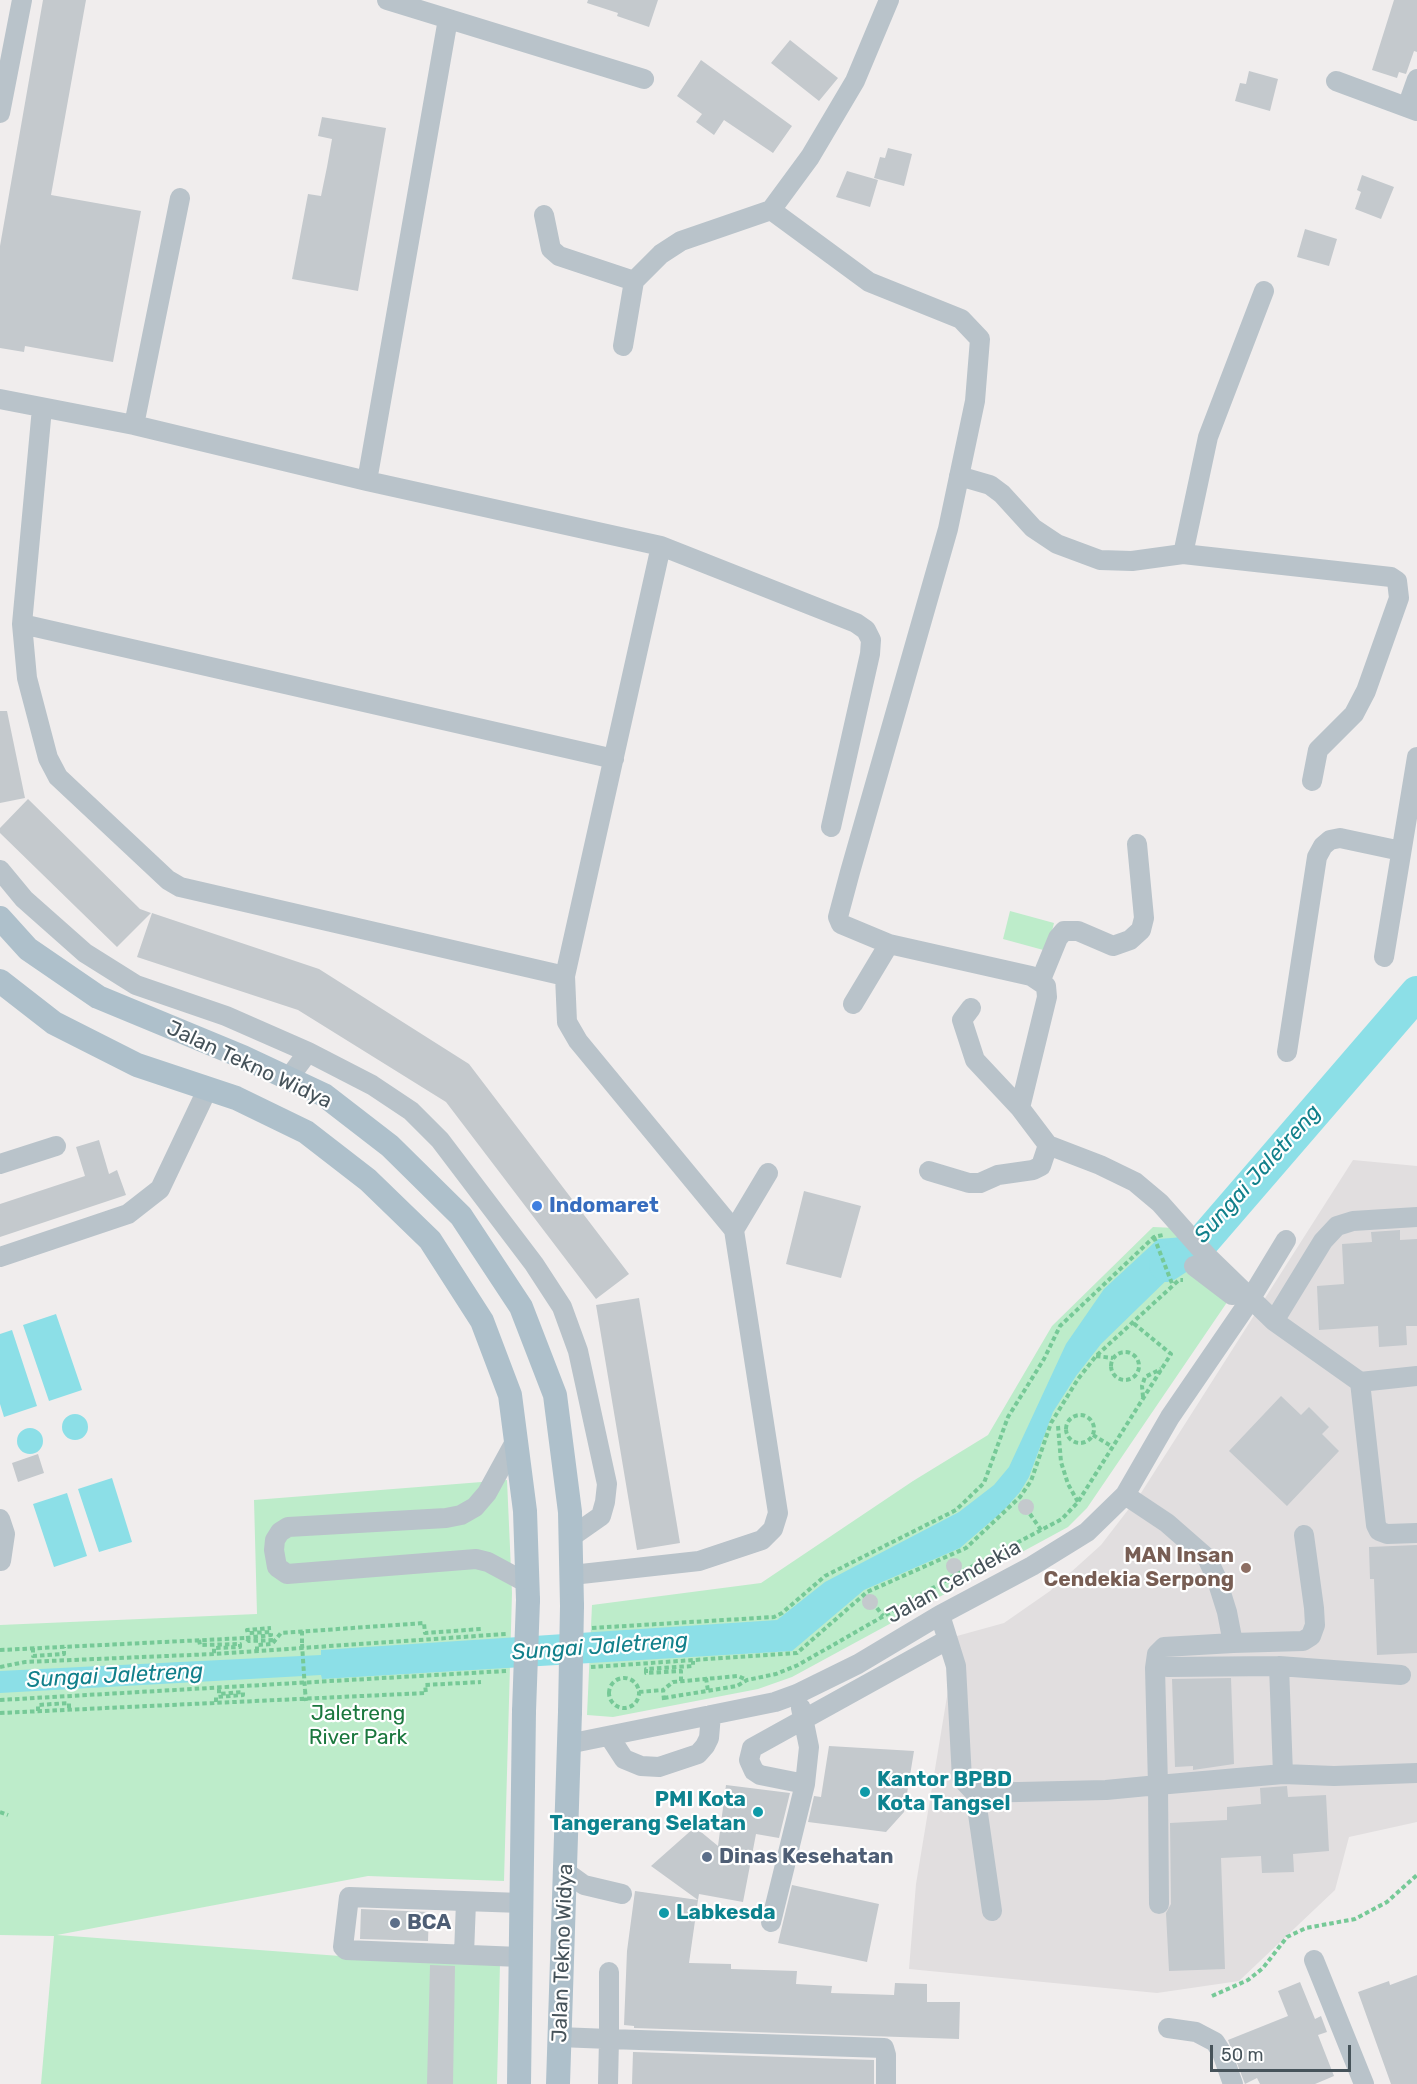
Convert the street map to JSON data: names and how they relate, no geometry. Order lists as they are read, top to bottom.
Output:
{
  "streets": {
    "main road": ["Jalan Tekno Widya"],
    "street": ["Jalan Cendekia"]
  },
  "crossings": [
    ["Jalan Tekno Widya", "Jalan Cendekia"]
  ],
  "water": ["Sungai Jaletreng"],
  "parks": ["Jaletreng River Park"],
  "places": [
    "Indomaret",
    "MAN Insan Cendekia Serpong",
    "Kantor BPBD Kota Tangsel",
    "PMI Kota Tangerang Selatan",
    "Dinas Kesehatan",
    "Labkesda",
    "BCA"
  ],
  "scale_bar": "50 m"
}
